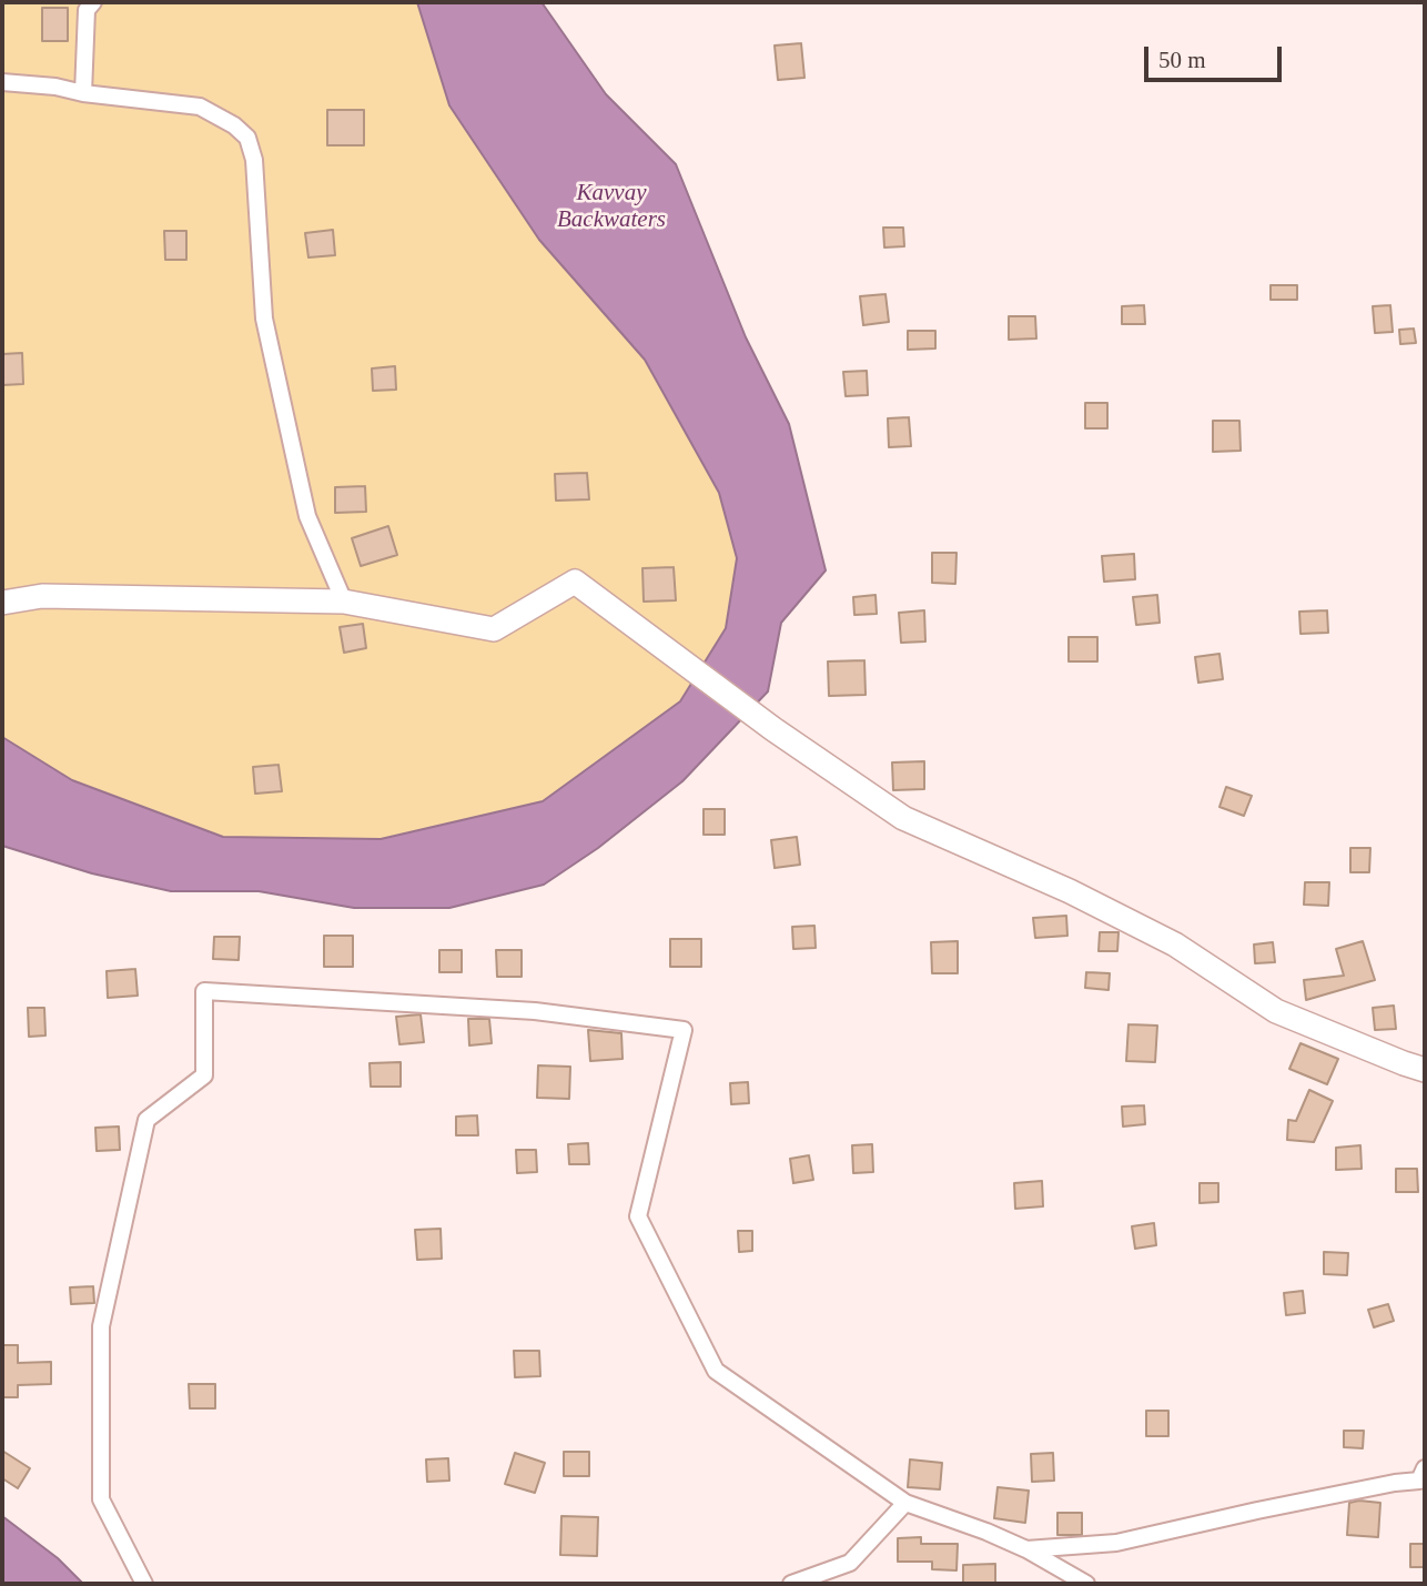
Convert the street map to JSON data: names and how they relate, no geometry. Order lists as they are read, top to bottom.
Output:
{
  "water": ["Kavvay Backwaters"],
  "scale_bar": "50 m"
}
